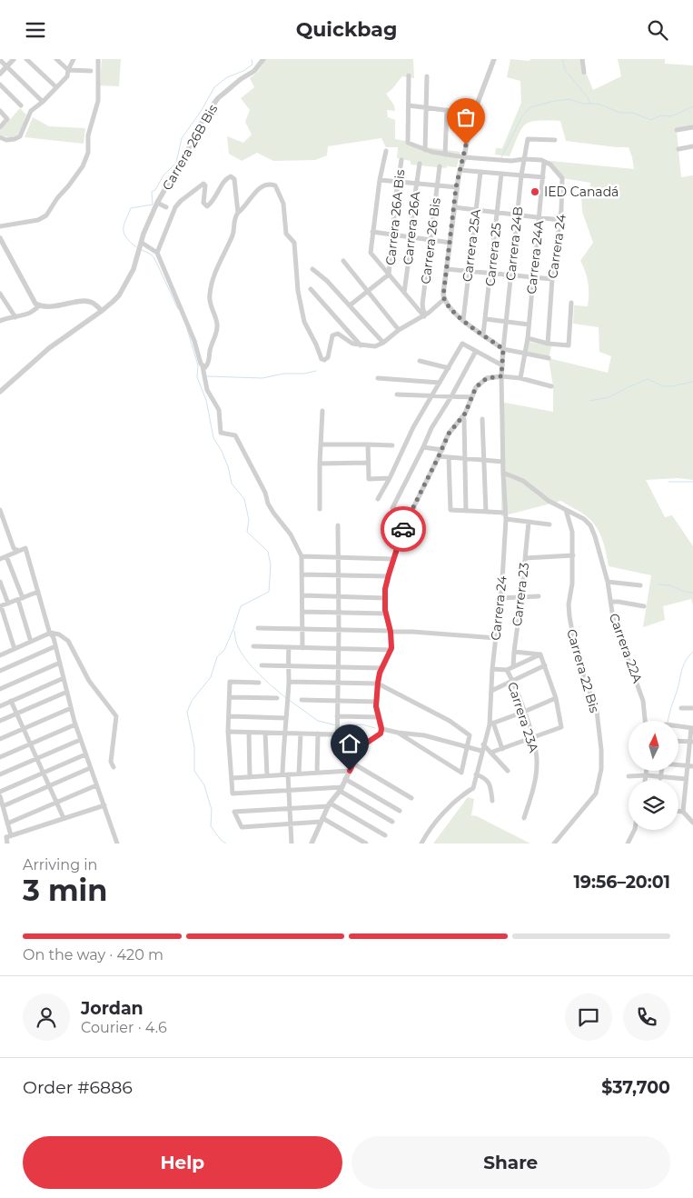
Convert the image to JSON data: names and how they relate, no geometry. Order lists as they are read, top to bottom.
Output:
{
  "streets": {
    "street": [
      "Carrera 26B Bis",
      "Carrera 26A Bis",
      "Carrera 26A",
      "Carrera 26 Bis",
      "Carrera 24B",
      "Carrera 25A",
      "Carrera 24",
      "Carrera 25",
      "Carrera 24A",
      "Carrera 23",
      "Carrera 22A",
      "Carrera 22 Bis",
      "Carrera 23A"
    ]
  },
  "crossings": [
    ["Carrera 24B", "Carrera 24"],
    ["Carrera 24", "Carrera 24A"],
    ["Carrera 22A", "Carrera 22 Bis"]
  ],
  "places": ["IED Canadá"],
  "north": "top",
  "page": {
    "header": "Quickbag",
    "heading": ["3 min", "Arriving in", "19:56–20:01"],
    "panel": [
      "Jordan",
      "Courier · 4.6",
      "Order #6886",
      "$37,700"
    ],
    "bar": "On the way · 420 m",
    "buttons": ["Help", "Share"]
  }
}
